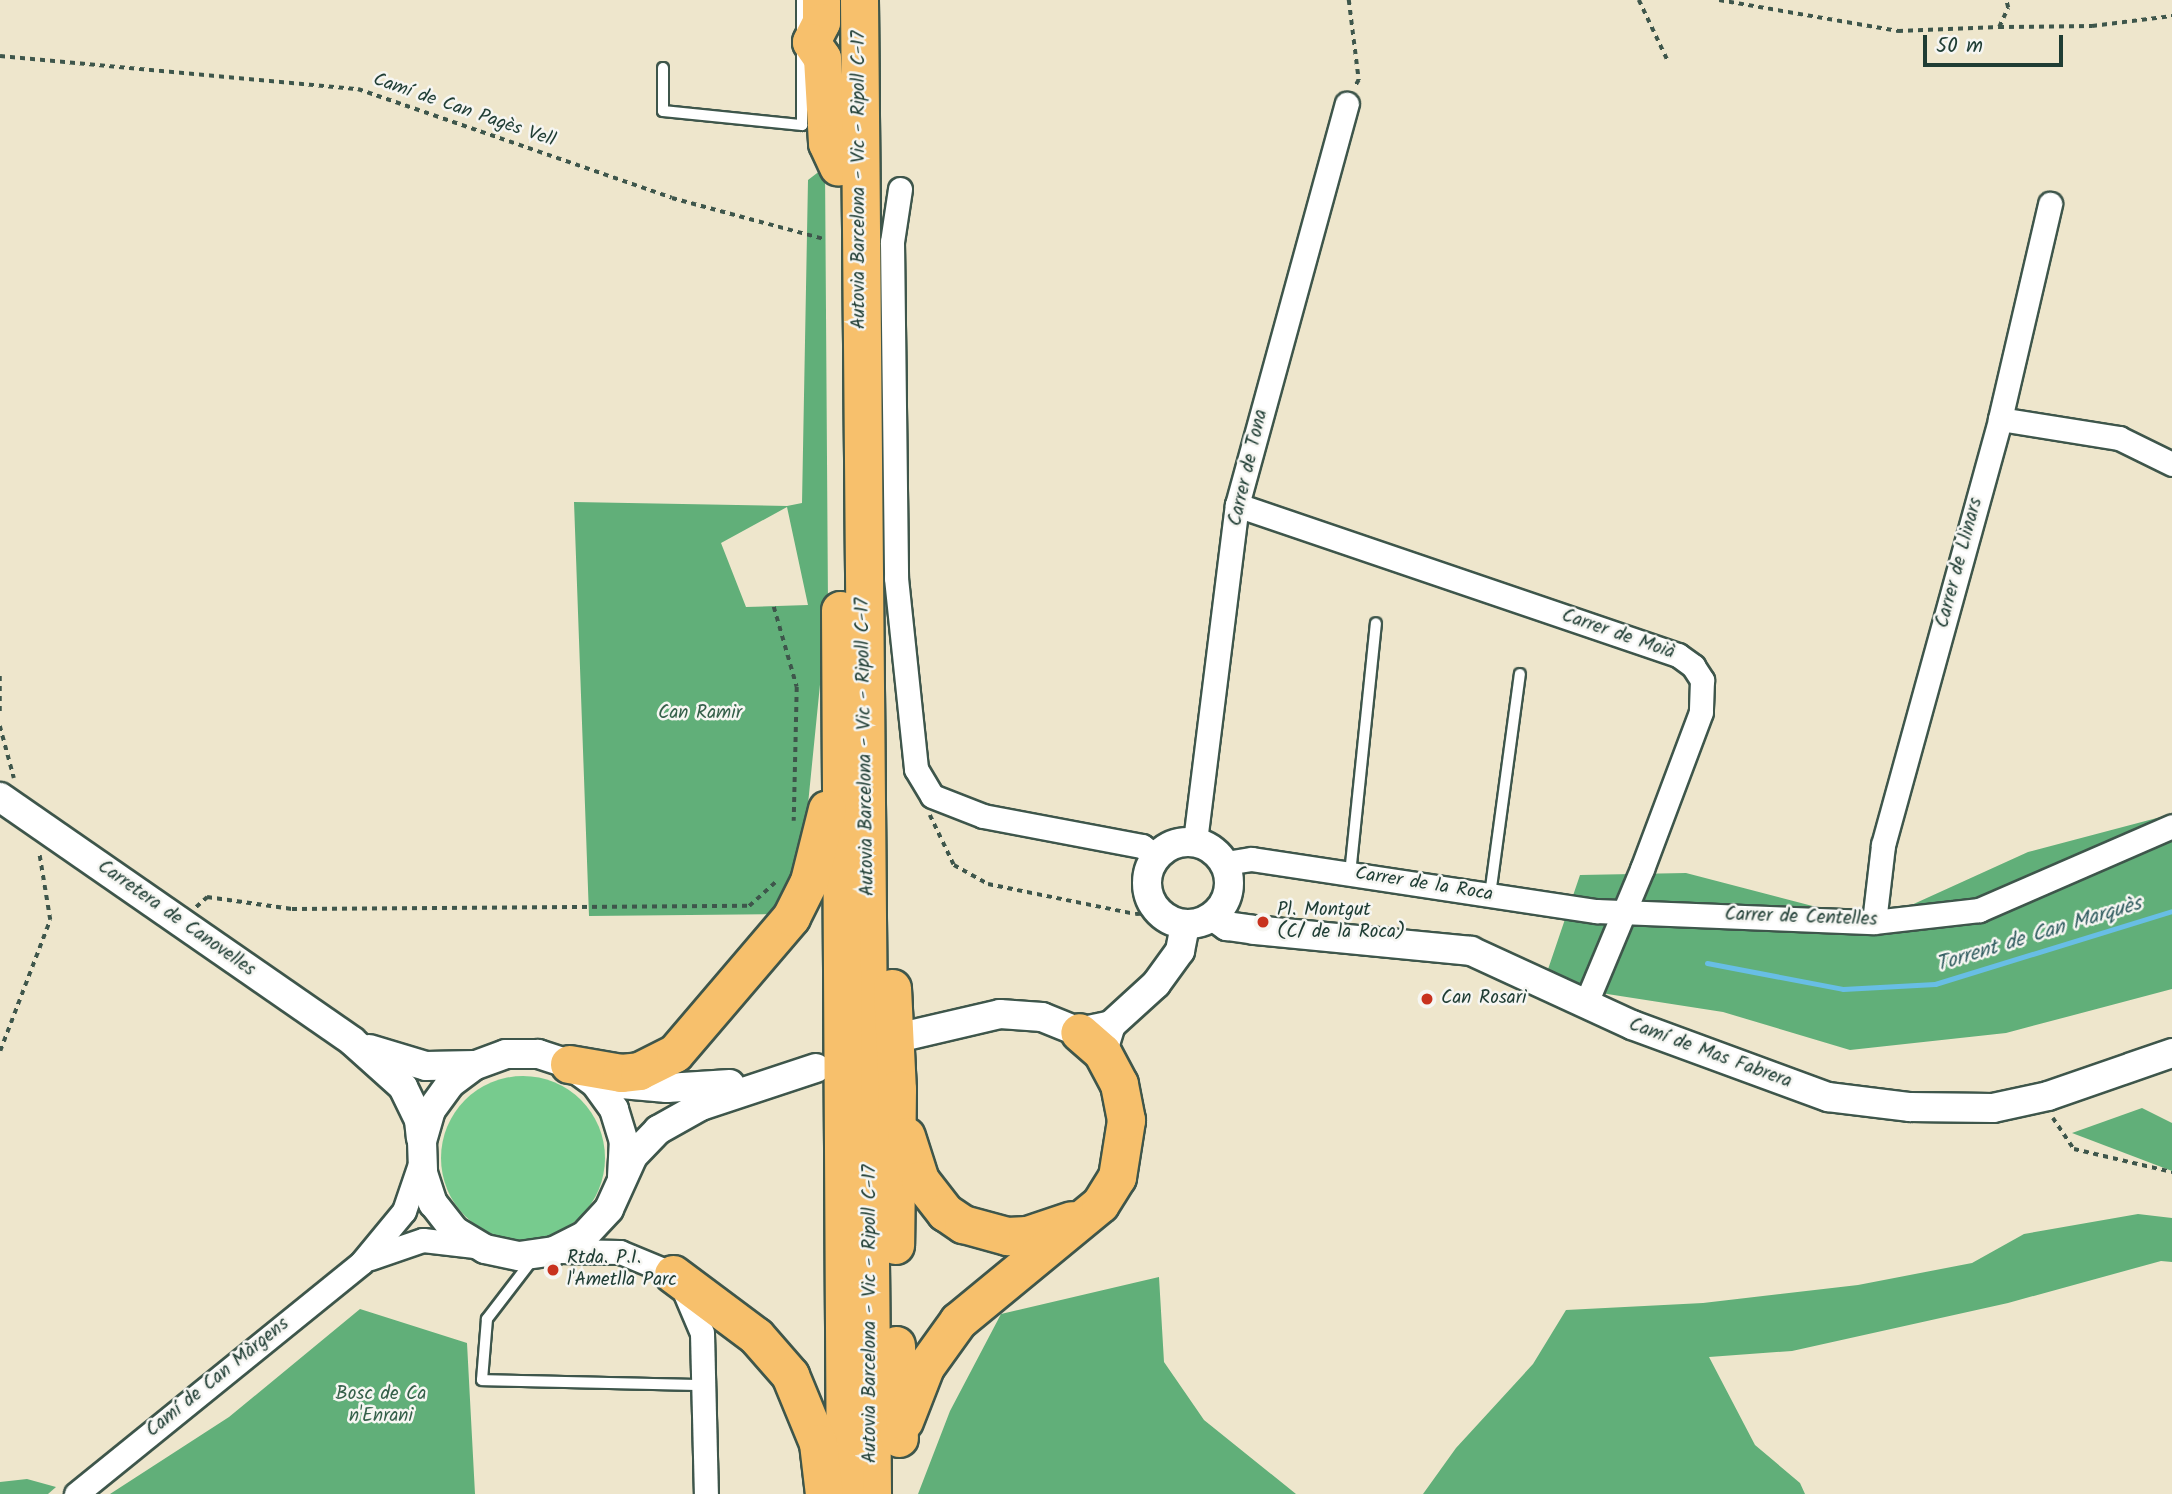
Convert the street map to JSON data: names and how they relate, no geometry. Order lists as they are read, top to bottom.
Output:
{
  "streets": {
    "highway": ["Autovia Barcelona - Vic - Ripoll C-17"],
    "street": [
      "Carrer de Tona",
      "Carrer de Llinars",
      "Carrer de Moià",
      "Carrer de la Roca",
      "Carrer de Centelles",
      "Carretera de Canovelles",
      "Camí de Mas Fabrera",
      "Camí de Can Màrgens"
    ],
    "path": ["Camí de Can Pagès Vell"]
  },
  "crossings": [
    ["Carrer de Tona", "Carrer de Moià"],
    ["Carrer de Tona", "Carrer de la Roca"],
    ["Carrer de Tona", "Camí de Mas Fabrera"],
    ["Carrer de Llinars", "Carrer de Centelles"],
    ["Carrer de Moià", "Carrer de la Roca"],
    ["Carrer de Moià", "Carrer de Centelles"],
    ["Carrer de Moià", "Camí de Mas Fabrera"],
    ["Carrer de la Roca", "Carrer de Centelles"],
    ["Carrer de la Roca", "Camí de Mas Fabrera"],
    ["Carretera de Canovelles", "Camí de Can Màrgens"]
  ],
  "water": ["Torrent de Can Marquès"],
  "parks": ["Can Ramir", "Bosc de Ca n'Enrani"],
  "places": ["Pl. Montgut (C/ de la Roca)", "Can Rosari", "Rtda. P.I. l'Ametlla Parc"],
  "scale_bar": "50 m"
}
